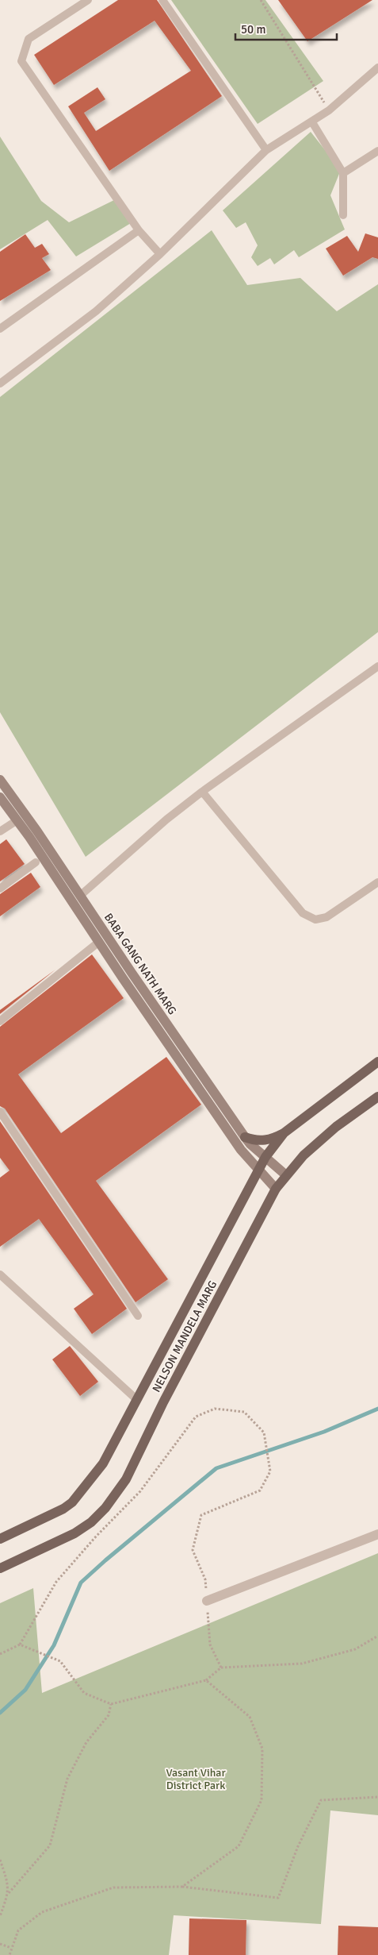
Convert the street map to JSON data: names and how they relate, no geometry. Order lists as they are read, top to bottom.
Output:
{
  "streets": {
    "main road": ["NELSON MANDELA MARG"],
    "street": ["BABA GANG NATH MARG"]
  },
  "crossings": [
    ["BABA GANG NATH MARG", "NELSON MANDELA MARG"]
  ],
  "parks": ["Vasant Vihar District Park"],
  "scale_bar": "50 m"
}
